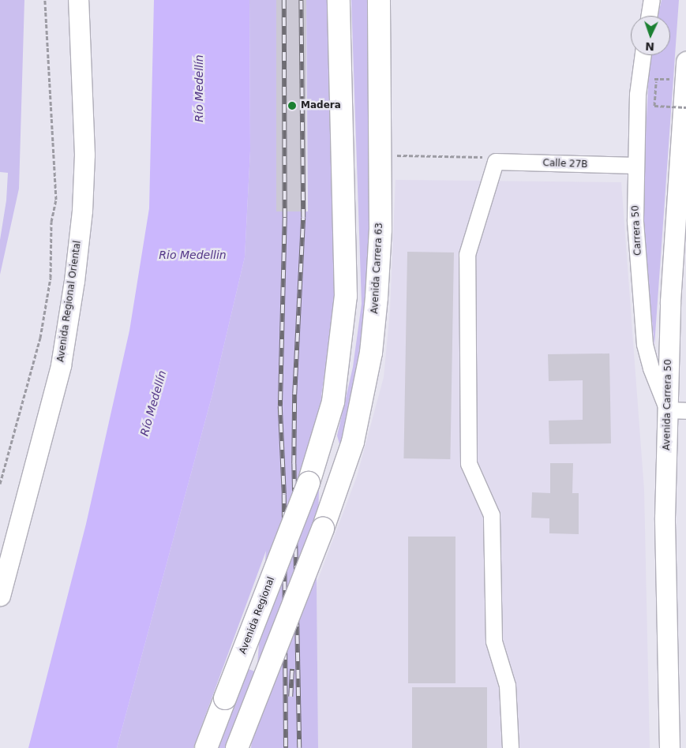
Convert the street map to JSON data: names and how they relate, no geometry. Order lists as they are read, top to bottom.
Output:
{
  "streets": {
    "highway": ["Avenida Carrera 63", "Avenida Regional"],
    "main road": ["Avenida Regional Oriental", "Avenida Carrera 50"],
    "street": ["Calle 27B", "Carrera 50"]
  },
  "crossings": [
    ["Calle 27B", "Carrera 50"],
    ["Carrera 50", "Avenida Carrera 50"]
  ],
  "water": ["Río Medellín", "Rio Medellin"],
  "places": ["Madera"],
  "north": "bottom"
}
